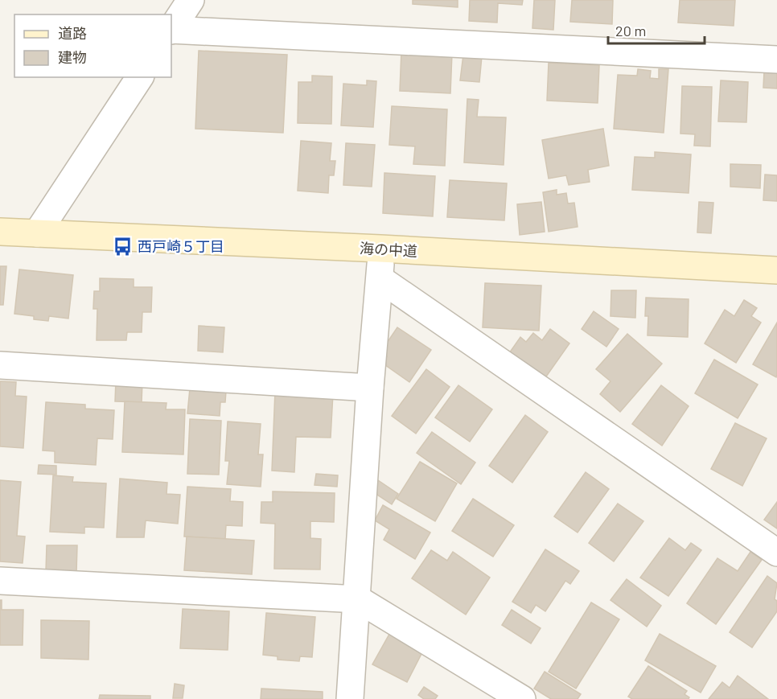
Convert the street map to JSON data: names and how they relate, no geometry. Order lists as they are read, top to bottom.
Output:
{
  "streets": {
    "street": ["海の中道"]
  },
  "places": {
    "bus stop": ["西戸崎５丁目"]
  },
  "legend": ["道路", "建物"],
  "scale_bar": "20 m"
}
